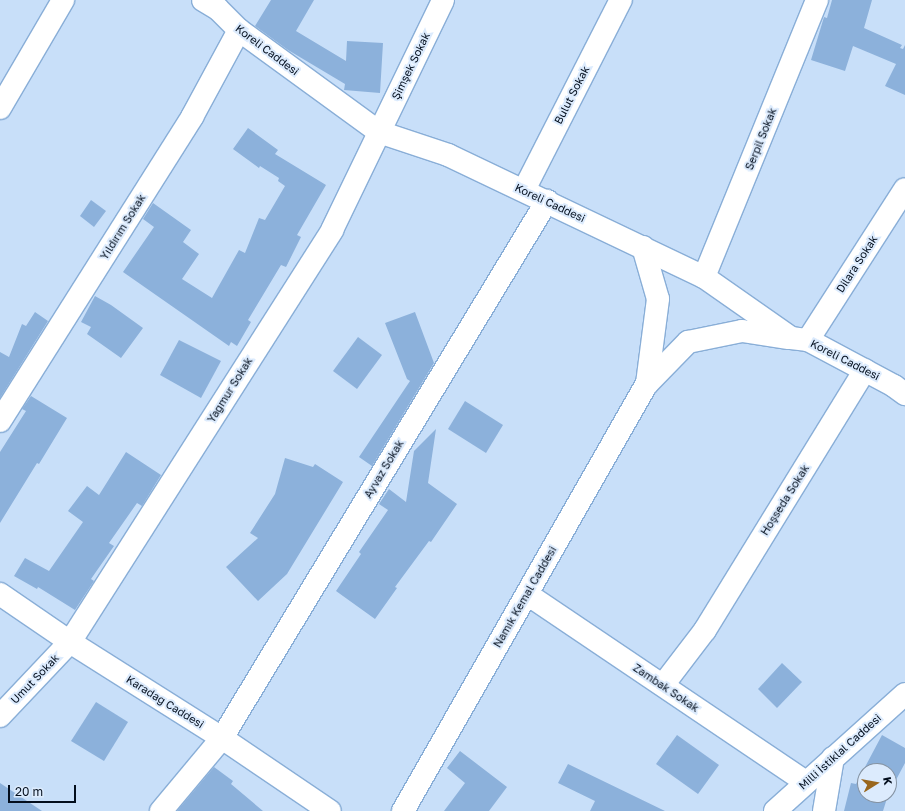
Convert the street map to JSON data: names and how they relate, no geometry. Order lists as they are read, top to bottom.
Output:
{
  "streets": {
    "street": [
      "Koreli Caddesi",
      "Şimşek Sokak",
      "Bulut Sokak",
      "Serpil Sokak",
      "Yıldırım Sokak",
      "Dilara Sokak",
      "Yağmur Sokak",
      "Ayvaz Sokak",
      "Hoşseda Sokak",
      "Namık Kemal Caddesi",
      "Umut Sokak",
      "Zambak Sokak",
      "Karadağ Caddesi",
      "Milli İstiklal Caddesi"
    ]
  },
  "crossings": [
    ["Koreli Caddesi", "Şimşek Sokak"],
    ["Koreli Caddesi", "Bulut Sokak"],
    ["Koreli Caddesi", "Serpil Sokak"],
    ["Koreli Caddesi", "Yıldırım Sokak"],
    ["Koreli Caddesi", "Dilara Sokak"],
    ["Koreli Caddesi", "Yağmur Sokak"],
    ["Koreli Caddesi", "Ayvaz Sokak"],
    ["Koreli Caddesi", "Hoşseda Sokak"],
    ["Şimşek Sokak", "Yağmur Sokak"],
    ["Yağmur Sokak", "Umut Sokak"],
    ["Yağmur Sokak", "Karadağ Caddesi"],
    ["Ayvaz Sokak", "Karadağ Caddesi"],
    ["Hoşseda Sokak", "Zambak Sokak"],
    ["Namık Kemal Caddesi", "Zambak Sokak"],
    ["Umut Sokak", "Karadağ Caddesi"],
    ["Zambak Sokak", "Milli İstiklal Caddesi"]
  ],
  "scale_bar": "20 m",
  "north": "right"
}
